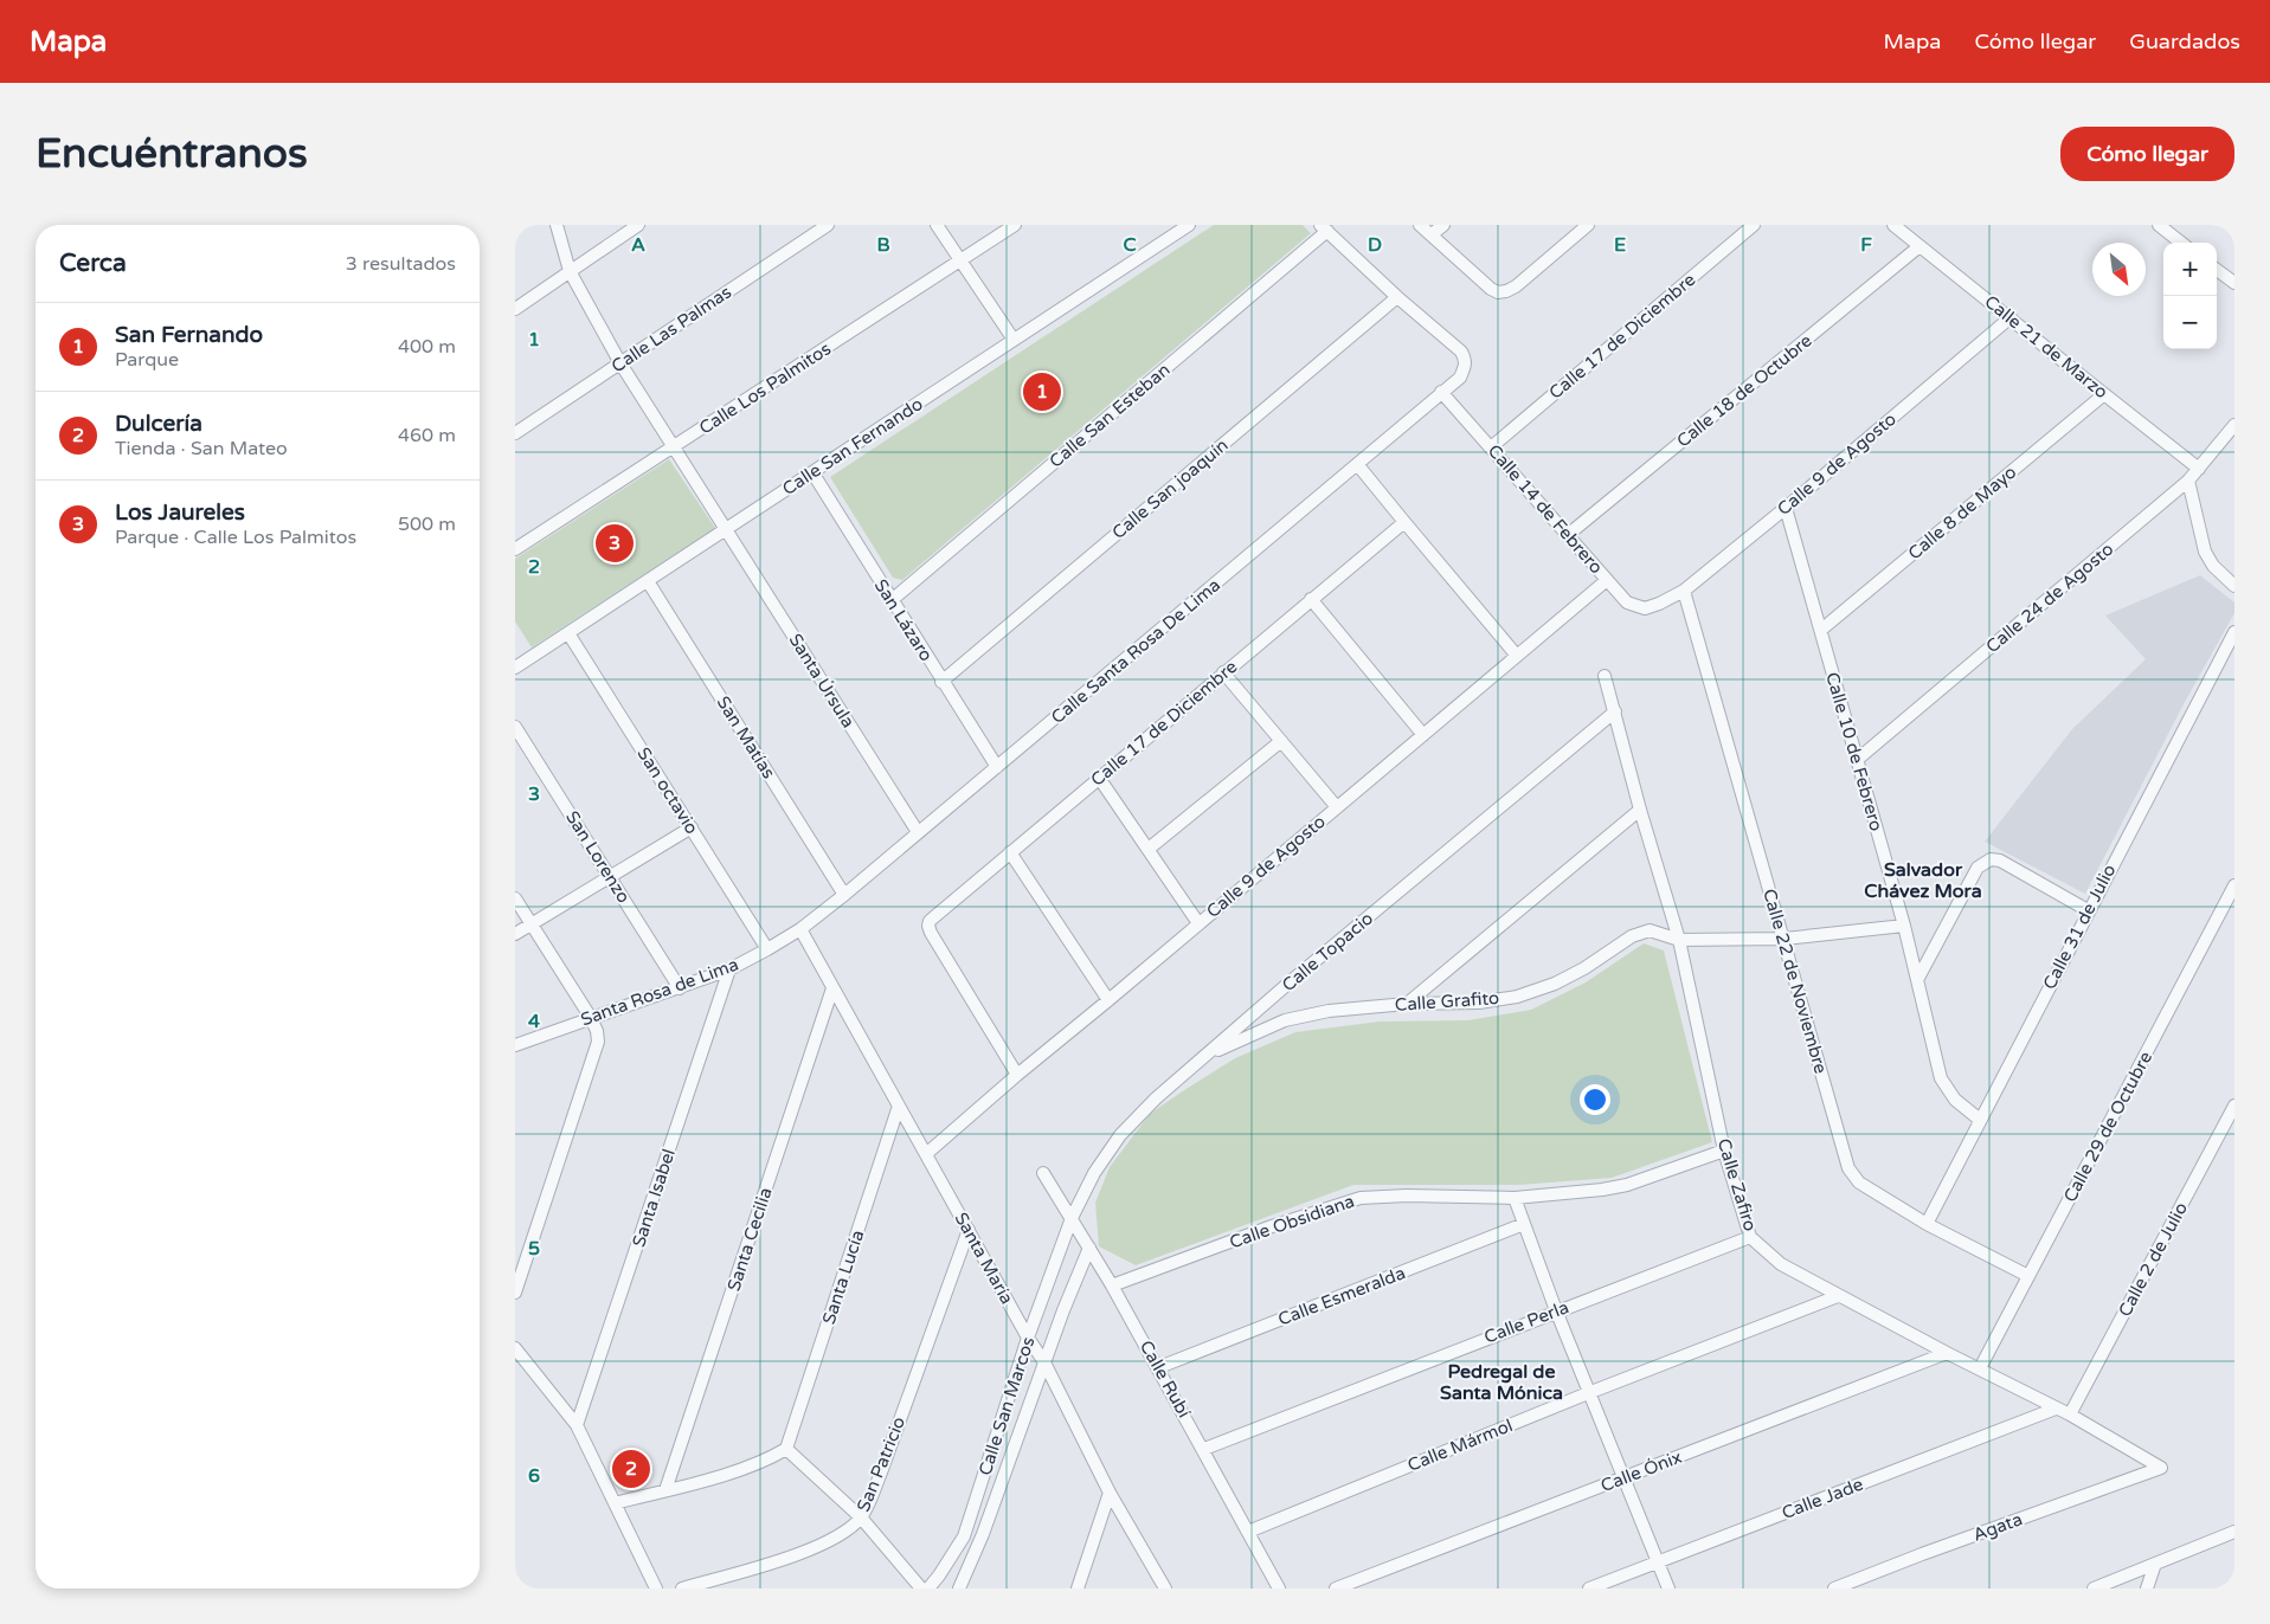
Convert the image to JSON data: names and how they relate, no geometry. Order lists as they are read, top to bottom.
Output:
{
  "streets": {
    "street": [
      "Calle Las Palmas",
      "Calle 17 de Diciembre",
      "Calle 21 de Marzo",
      "Calle Los Palmitos",
      "Calle 18 de Octubre",
      "Calle San Esteban",
      "Calle San Fernando",
      "Calle 9 de Agosto",
      "Calle San joaquín",
      "Calle 14 de Febrero",
      "Calle 8 de Mayo",
      "Calle 24 de Agosto",
      "San Lázaro",
      "Calle Santa Rosa De Lima",
      "Santa Úrsula",
      "San Matías",
      "Calle 10 de Febrero",
      "San octavio",
      "San Lorenzo",
      "Calle 31 de Julio",
      "Calle Topacio",
      "Calle 22 de Noviembre",
      "Santa Rosa de Lima",
      "Calle Grafito",
      "Calle 29 de Octubre",
      "Calle Zafiro",
      "Santa Isabel",
      "Calle Obsidiana",
      "Santa Cecilia",
      "Santa María",
      "Calle 2 de Julio",
      "Santa Lucía",
      "Calle Esmeralda",
      "Calle Perla",
      "Calle Rubí",
      "Calle San Marcos",
      "Calle Mármol",
      "San Patricio",
      "Calle Ónix",
      "Calle Jade",
      "Agata"
    ]
  },
  "crossings": [
    ["Calle Las Palmas", "Santa Úrsula"],
    ["Calle 17 de Diciembre", "Calle 9 de Agosto"],
    ["Calle 17 de Diciembre", "Calle 14 de Febrero"],
    ["Calle 21 de Marzo", "Calle 18 de Octubre"],
    ["Calle 21 de Marzo", "Calle 9 de Agosto"],
    ["Calle 21 de Marzo", "Calle 8 de Mayo"],
    ["Calle 21 de Marzo", "Calle 24 de Agosto"],
    ["Calle Los Palmitos", "Santa Úrsula"],
    ["Calle 18 de Octubre", "Calle 14 de Febrero"],
    ["Calle San Esteban", "San Lázaro"],
    ["Calle San Fernando", "San Lázaro"],
    ["Calle San Fernando", "Santa Úrsula"],
    ["Calle San Fernando", "San Matías"],
    ["Calle San Fernando", "San octavio"],
    ["Calle 9 de Agosto", "Calle 14 de Febrero"],
    ["Calle 9 de Agosto", "Calle 10 de Febrero"],
    ["Calle 9 de Agosto", "Calle 22 de Noviembre"],
    ["Calle 9 de Agosto", "Santa María"],
    ["Calle San joaquín", "San Lázaro"],
    ["Calle San joaquín", "Calle Santa Rosa De Lima"],
    ["Calle 14 de Febrero", "Calle Santa Rosa De Lima"],
    ["Calle 8 de Mayo", "Calle 10 de Febrero"],
    ["Calle 24 de Agosto", "Calle 10 de Febrero"],
    ["San Lázaro", "Calle Santa Rosa De Lima"],
    ["Calle Santa Rosa De Lima", "Santa Úrsula"],
    ["Calle Santa Rosa De Lima", "San Matías"],
    ["Calle Santa Rosa De Lima", "Santa Rosa de Lima"],
    ["Calle Santa Rosa De Lima", "Santa María"],
    ["Calle 10 de Febrero", "Calle 31 de Julio"],
    ["San octavio", "Santa Rosa de Lima"],
    ["San Lorenzo", "Santa Rosa de Lima"],
    ["Calle 31 de Julio", "Calle 22 de Noviembre"],
    ["Calle Topacio", "Calle Grafito"],
    ["Calle Topacio", "Calle Zafiro"],
    ["Calle Topacio", "Calle Rubí"],
    ["Calle Topacio", "Calle San Marcos"],
    ["Calle 22 de Noviembre", "Calle 29 de Octubre"],
    ["Santa Rosa de Lima", "Santa Isabel"],
    ["Santa Rosa de Lima", "Santa María"],
    ["Calle Grafito", "Calle Zafiro"],
    ["Calle 29 de Octubre", "Calle Zafiro"],
    ["Calle Zafiro", "Calle Obsidiana"],
    ["Calle Zafiro", "Calle 2 de Julio"],
    ["Calle Zafiro", "Calle Perla"],
    ["Calle Zafiro", "Calle Mármol"],
    ["Calle Zafiro", "Calle Ónix"],
    ["Calle Zafiro", "Calle Jade"],
    ["Calle Zafiro", "Agata"],
    ["Calle Obsidiana", "Calle Rubí"],
    ["Santa Cecilia", "Santa María"],
    ["Santa María", "Santa Lucía"],
    ["Santa María", "Calle San Marcos"],
    ["Santa María", "San Patricio"],
    ["Calle Esmeralda", "Calle Rubí"],
    ["Calle Perla", "Calle Rubí"],
    ["Calle Rubí", "Calle San Marcos"],
    ["Calle Rubí", "Calle Mármol"]
  ],
  "districts": ["Salvador Chávez Mora", "Pedregal de Santa Mónica"],
  "north": "bottom right",
  "page": {
    "header": "Mapa",
    "nav": ["Mapa", "Cómo llegar", "Guardados"],
    "buttons": "Cómo llegar",
    "title": "Encuéntranos",
    "heading": ["Cerca", "3 resultados"],
    "map_buttons": ["+", "−"],
    "list": [
      {
        "mark": "1",
        "name": "San Fernando",
        "note": "Parque",
        "value": "400 m"
      },
      {
        "mark": "2",
        "name": "Dulcería",
        "note": "Tienda · San Mateo",
        "value": "460 m"
      },
      {
        "mark": "3",
        "name": "Los Jaureles",
        "note": "Parque · Calle Los Palmitos",
        "value": "500 m"
      }
    ],
    "pins": ["1", "3", "2"]
  },
  "grid": {
    "columns": [
      "A",
      "B",
      "C",
      "D",
      "E",
      "F"
    ],
    "rows": [
      "1",
      "2",
      "3",
      "4",
      "5",
      "6"
    ]
  }
}
